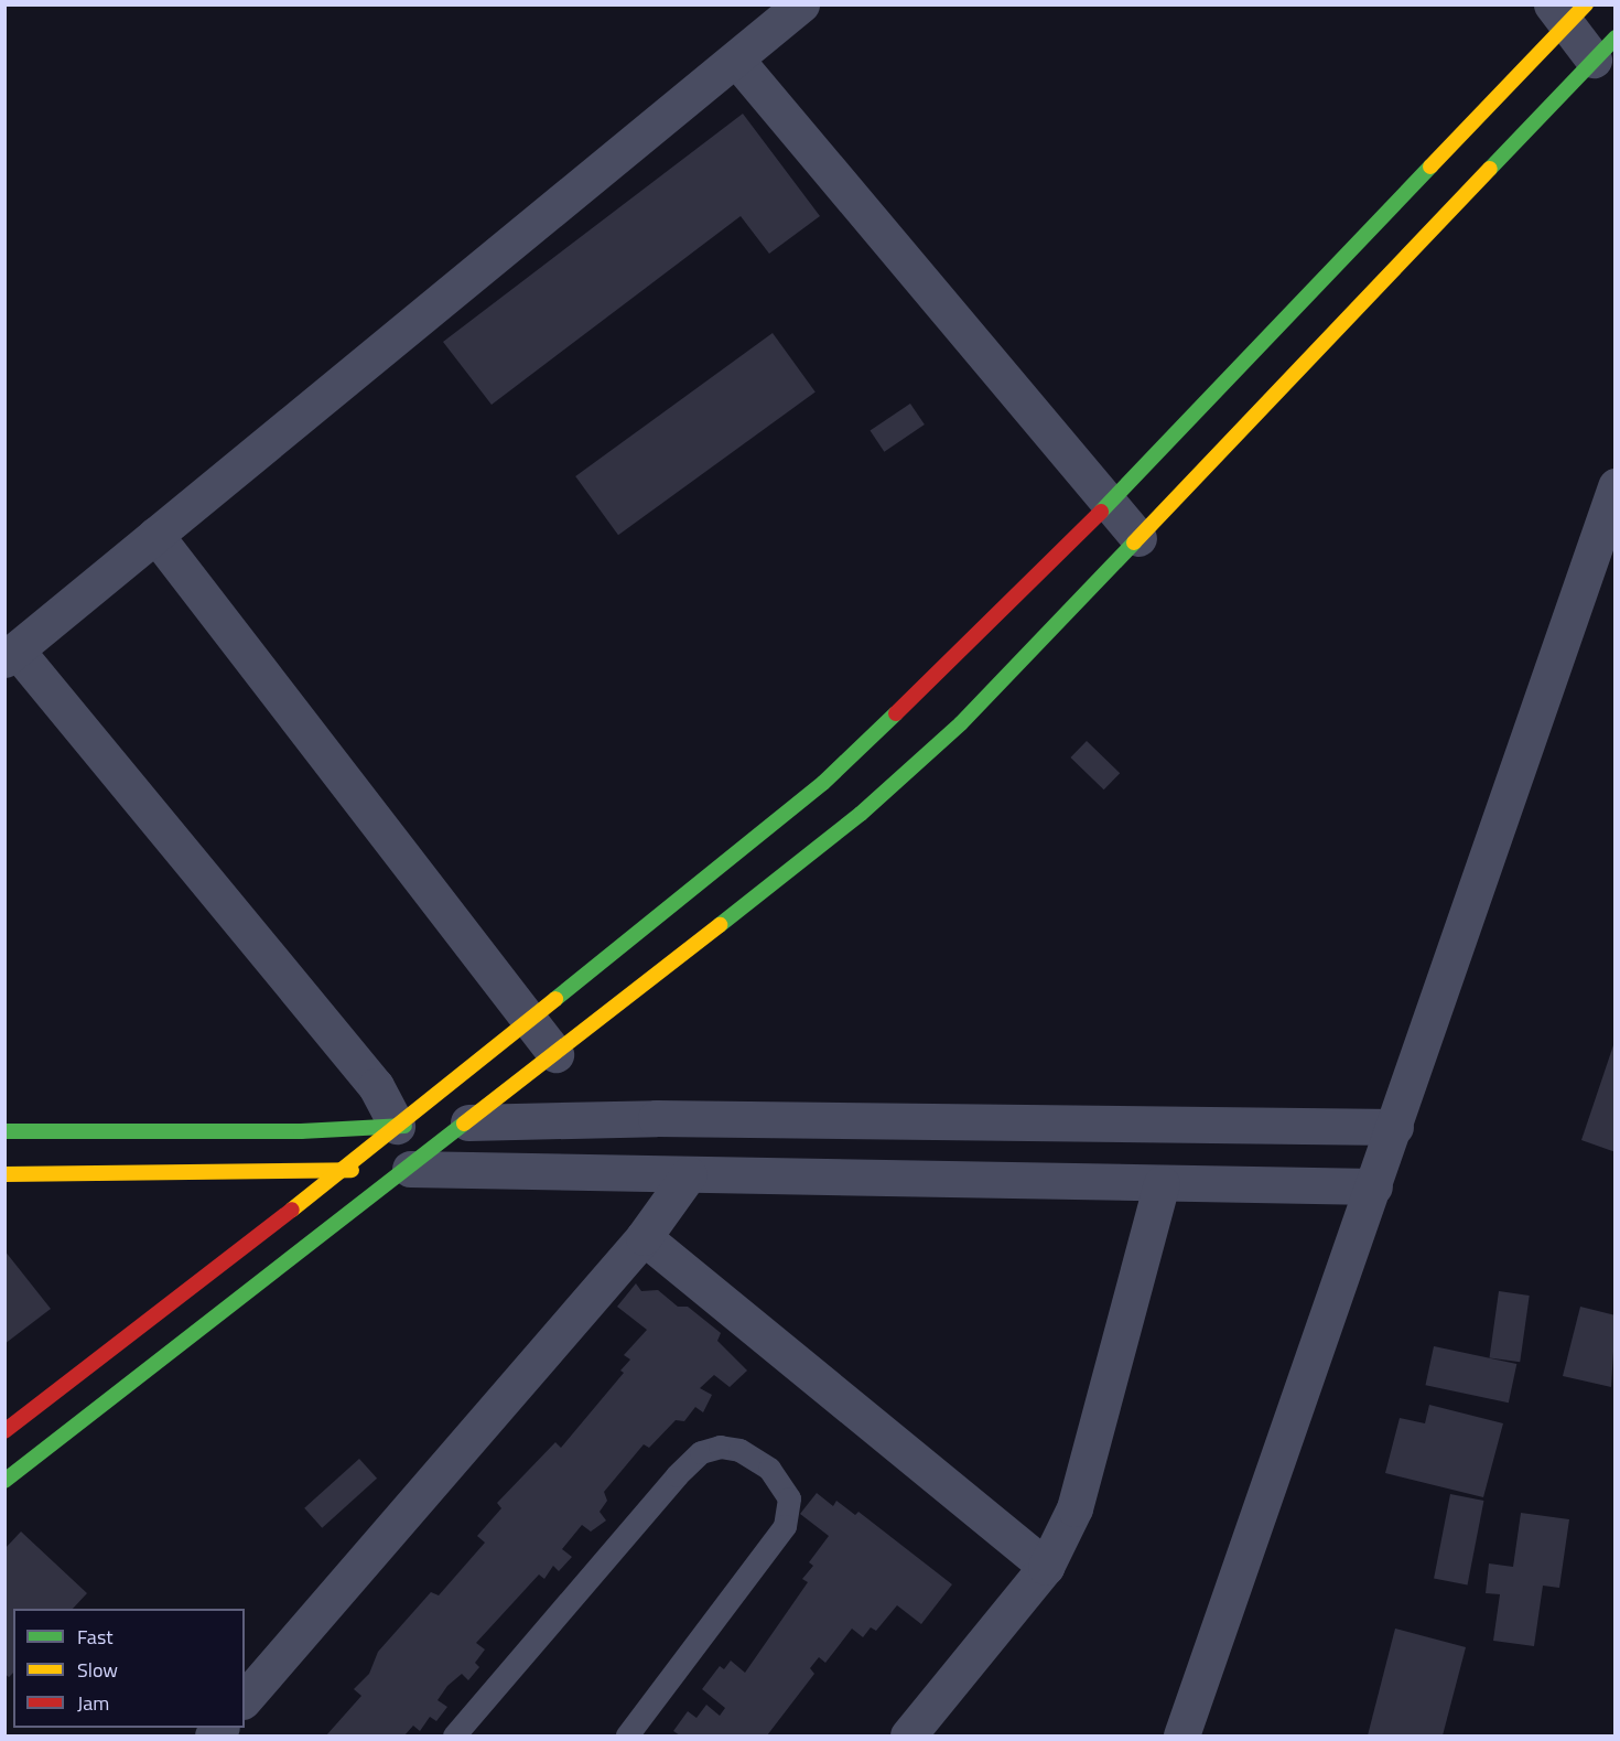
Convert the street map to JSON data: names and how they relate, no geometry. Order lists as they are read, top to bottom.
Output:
{
  "legend": ["Fast", "Slow", "Jam"]
}
